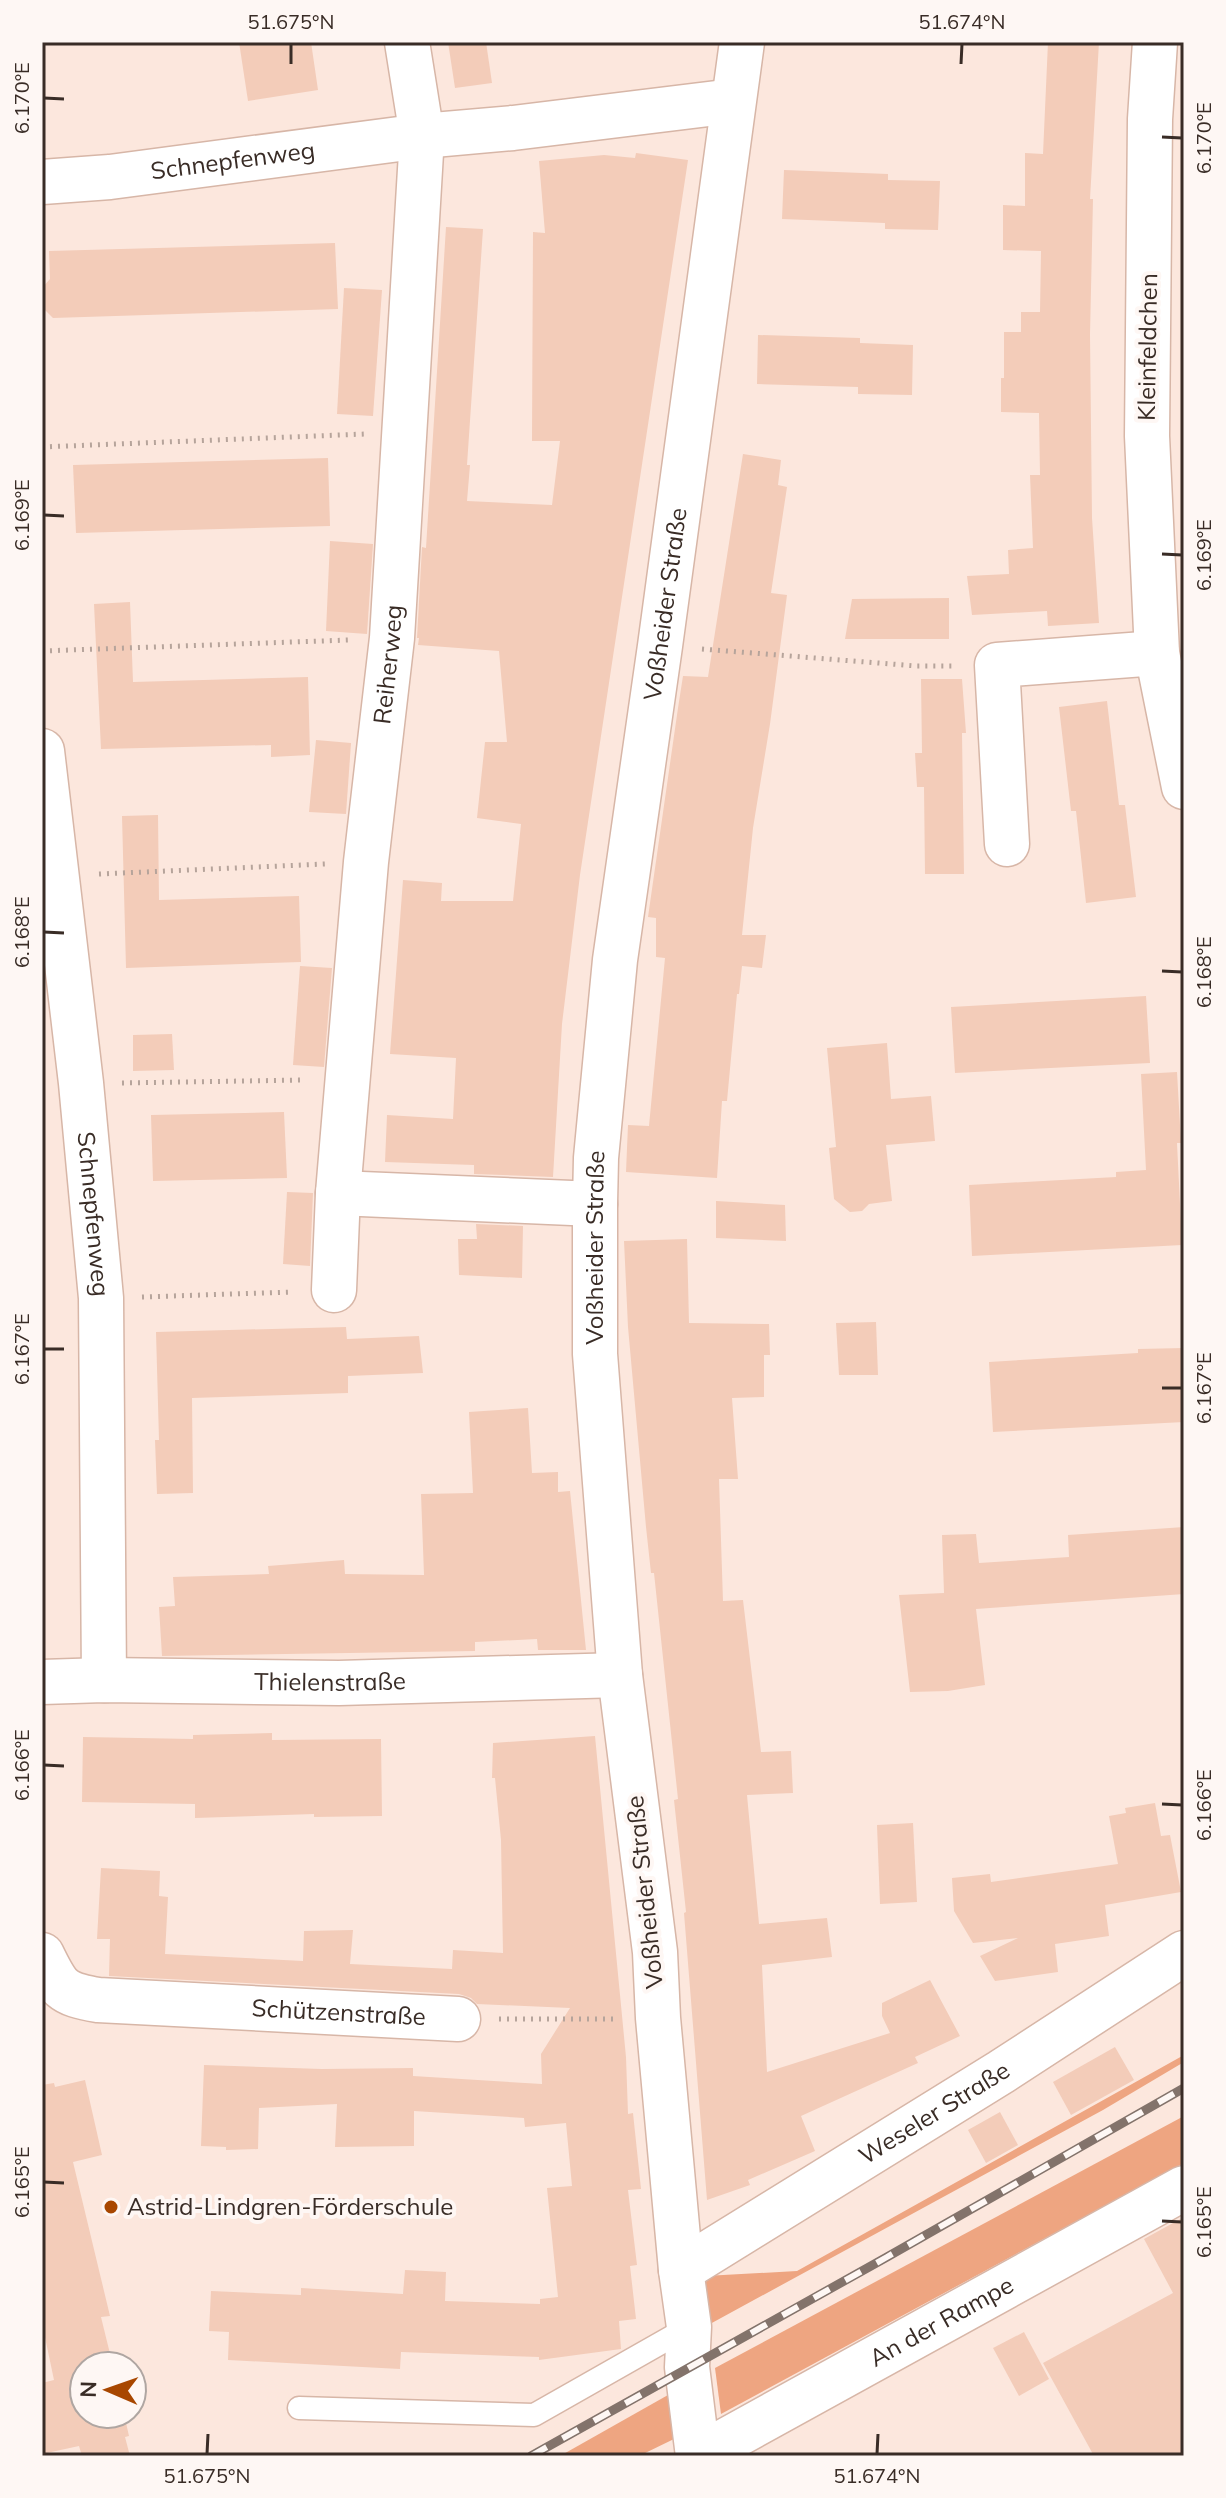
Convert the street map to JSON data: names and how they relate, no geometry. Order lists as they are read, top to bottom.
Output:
{
  "streets": {
    "street": [
      "Schnepfenweg",
      "Kleinfeldchen",
      "Voßheider Straße",
      "Reiherweg",
      "Thielenstraße",
      "Schützenstraße",
      "Weseler Straße",
      "An der Rampe"
    ]
  },
  "crossings": [
    ["Schnepfenweg", "Voßheider Straße"],
    ["Schnepfenweg", "Reiherweg"],
    ["Schnepfenweg", "Thielenstraße"],
    ["Voßheider Straße", "Thielenstraße"],
    ["Voßheider Straße", "Schützenstraße"],
    ["Voßheider Straße", "Weseler Straße"],
    ["Voßheider Straße", "An der Rampe"]
  ],
  "places": ["Astrid-Lindgren-Förderschule"],
  "north": "left",
  "coordinates": [
    "51.675°N",
    "51.674°N",
    "6.170°E",
    "6.169°E",
    "6.168°E",
    "6.167°E",
    "6.166°E",
    "6.165°E"
  ]
}
